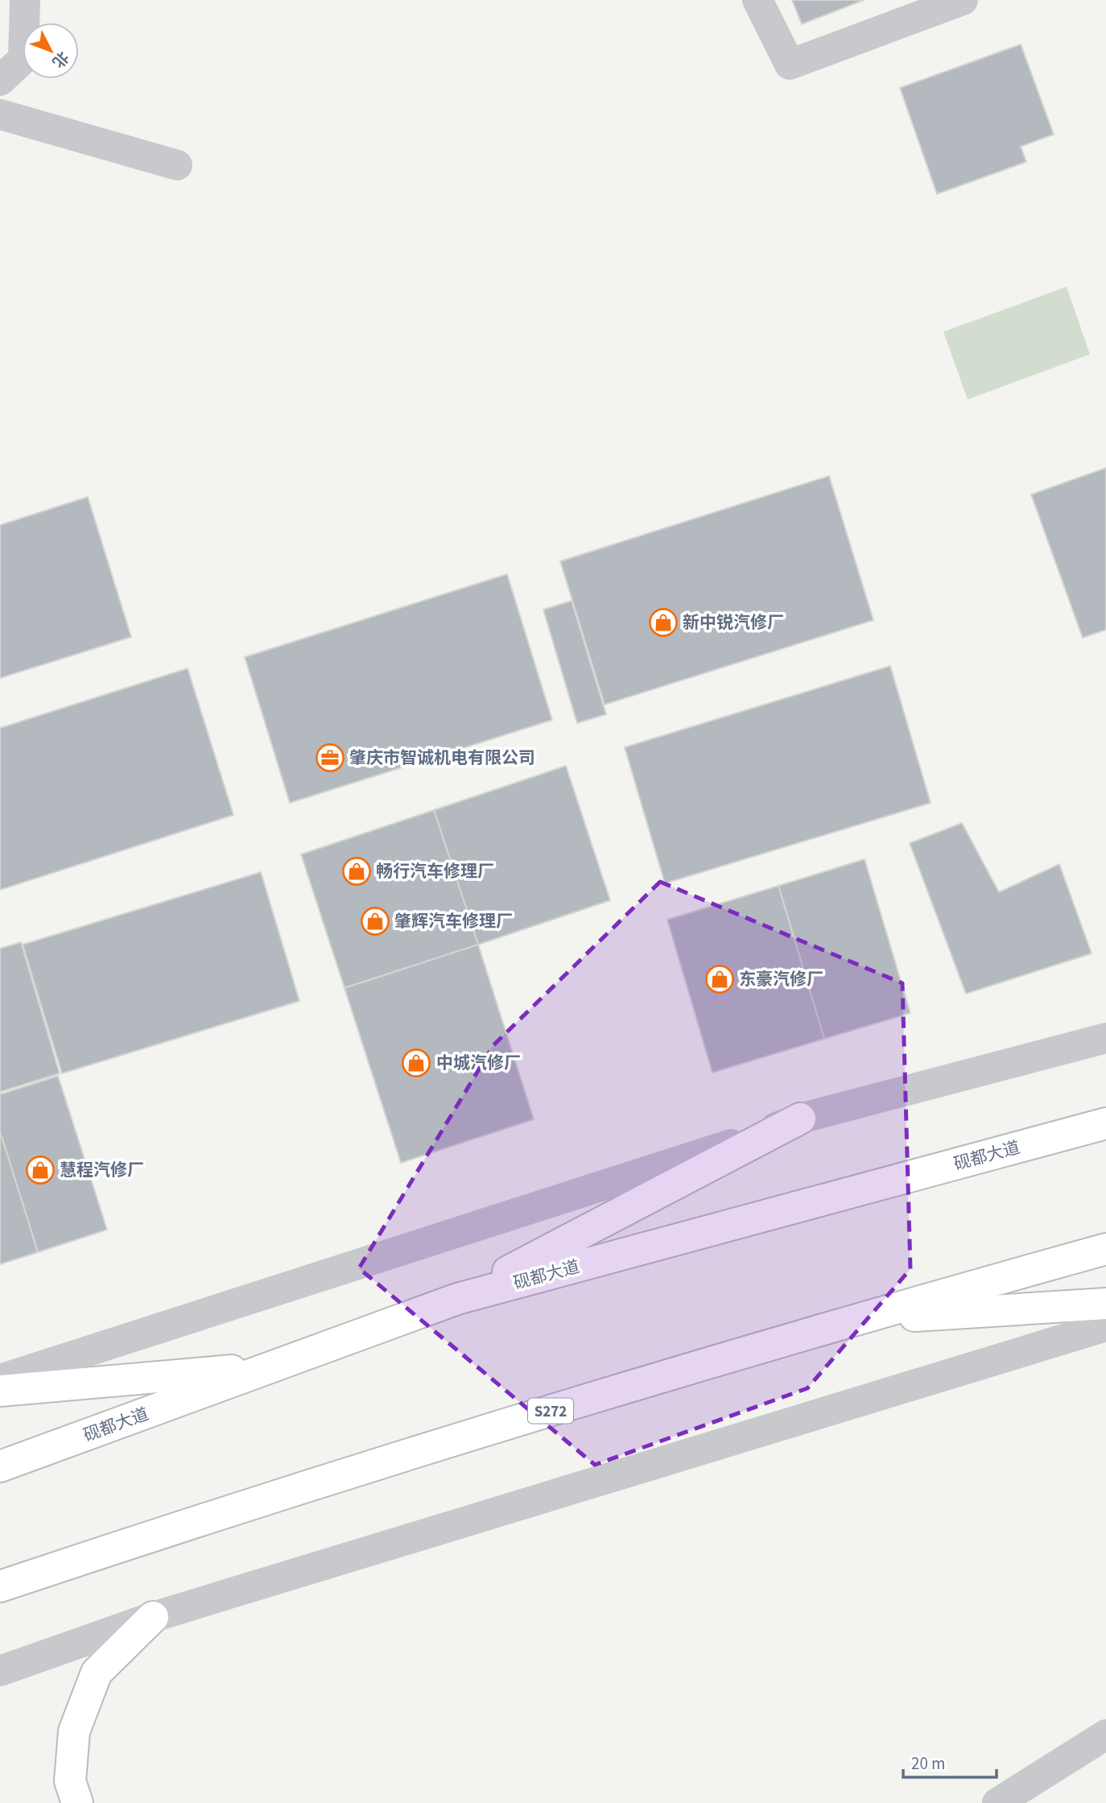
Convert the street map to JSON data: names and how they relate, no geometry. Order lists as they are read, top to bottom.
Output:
{
  "streets": {
    "main road": ["砚都大道", "S272"]
  },
  "places": {
    "shop": [
      "新中锐汽修厂",
      "畅行汽车修理厂",
      "肇辉汽车修理厂",
      "东豪汽修厂",
      "中城汽修厂",
      "慧程汽修厂"
    ],
    "office": ["肇庆市智诚机电有限公司"]
  },
  "scale_bar": "20 m",
  "north": "bottom right"
}
